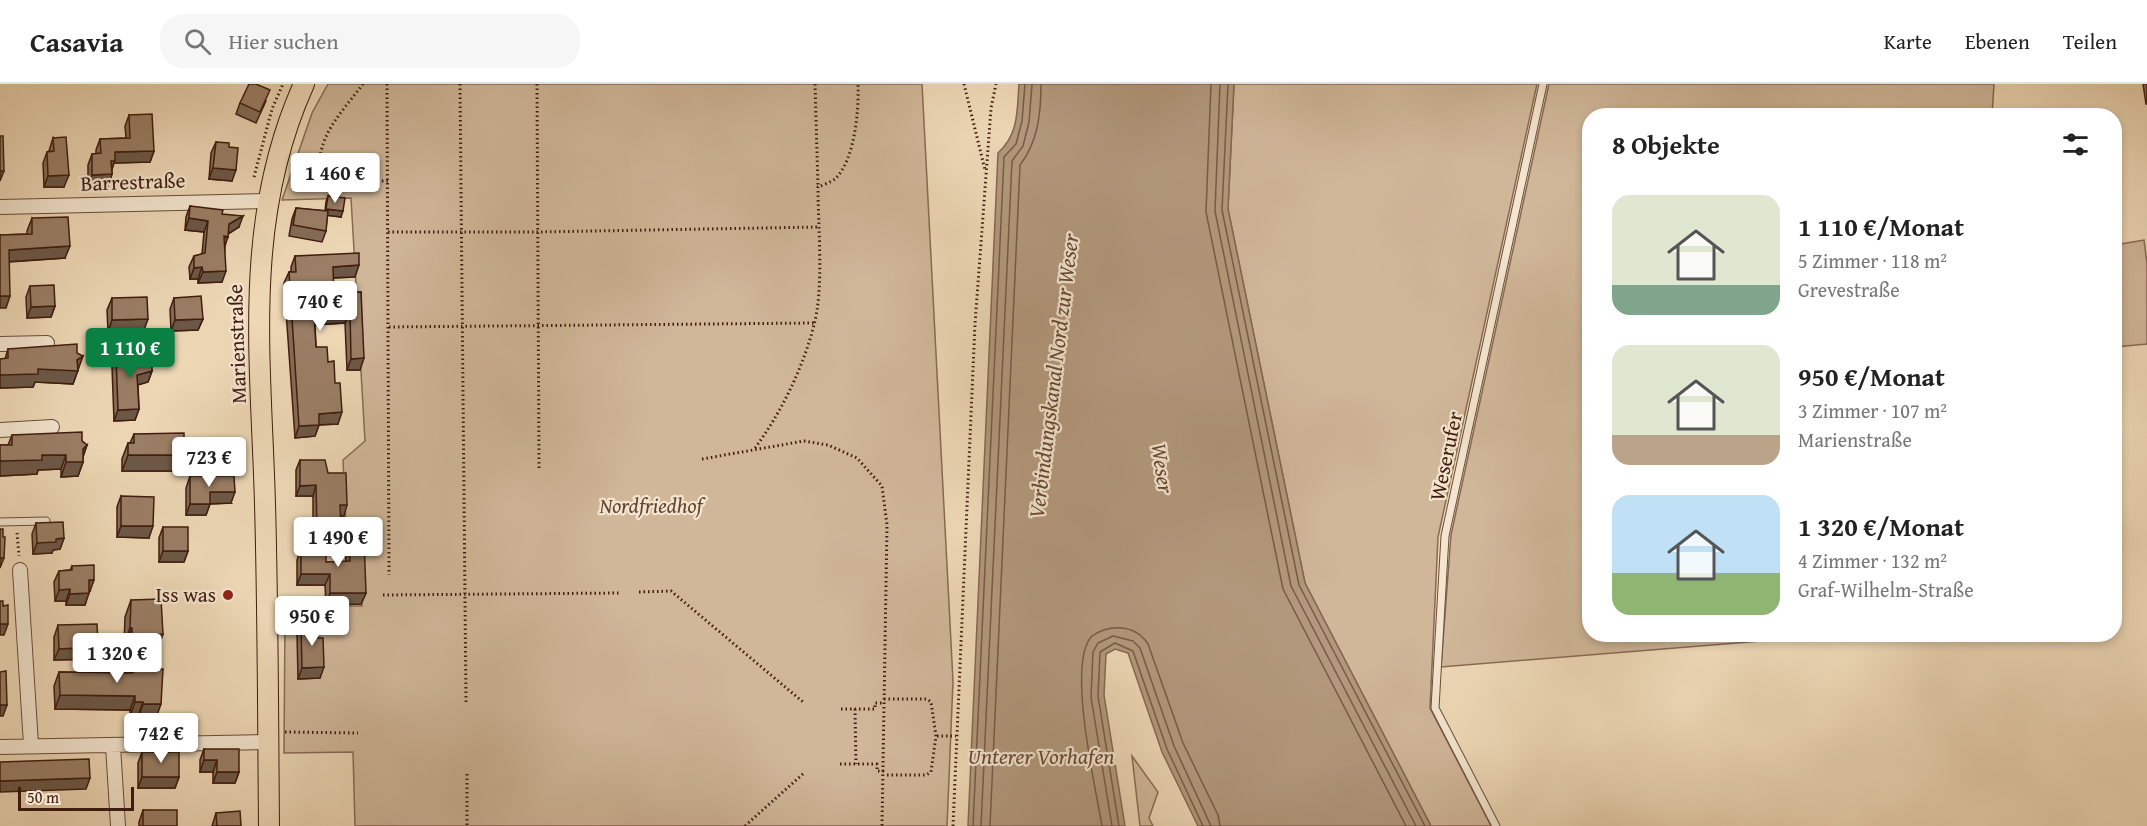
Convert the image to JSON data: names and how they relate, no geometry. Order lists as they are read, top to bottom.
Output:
{
  "streets": {
    "main road": ["Marienstraße"],
    "street": ["Barrestraße"],
    "lane": ["Weserufer"]
  },
  "crossings": [
    ["Barrestraße", "Marienstraße"]
  ],
  "water": ["Verbindungskanal Nord zur Weser", "Weser", "Unterer Vorhafen"],
  "parks": ["Nordfriedhof"],
  "places": ["Iss was"],
  "scale_bar": "50 m",
  "page": {
    "header": "Casavia",
    "search": "Hier suchen",
    "nav": ["Karte", "Ebenen", "Teilen"],
    "heading": "8 Objekte",
    "price": [
      "1 460 €",
      "740 €",
      "1 110 €",
      "723 €",
      "1 490 €",
      "950 €",
      "1 320 €",
      "742 €"
    ],
    "list": [
      {
        "name": "1 110 €/Monat",
        "note": "5 Zimmer · 118 m² · Grevestraße"
      },
      {
        "name": "950 €/Monat",
        "note": "3 Zimmer · 107 m² · Marienstraße"
      },
      {
        "name": "1 320 €/Monat",
        "note": "4 Zimmer · 132 m² · Graf-Wilhelm-Straße"
      }
    ],
    "scale": "50 m"
  }
}
